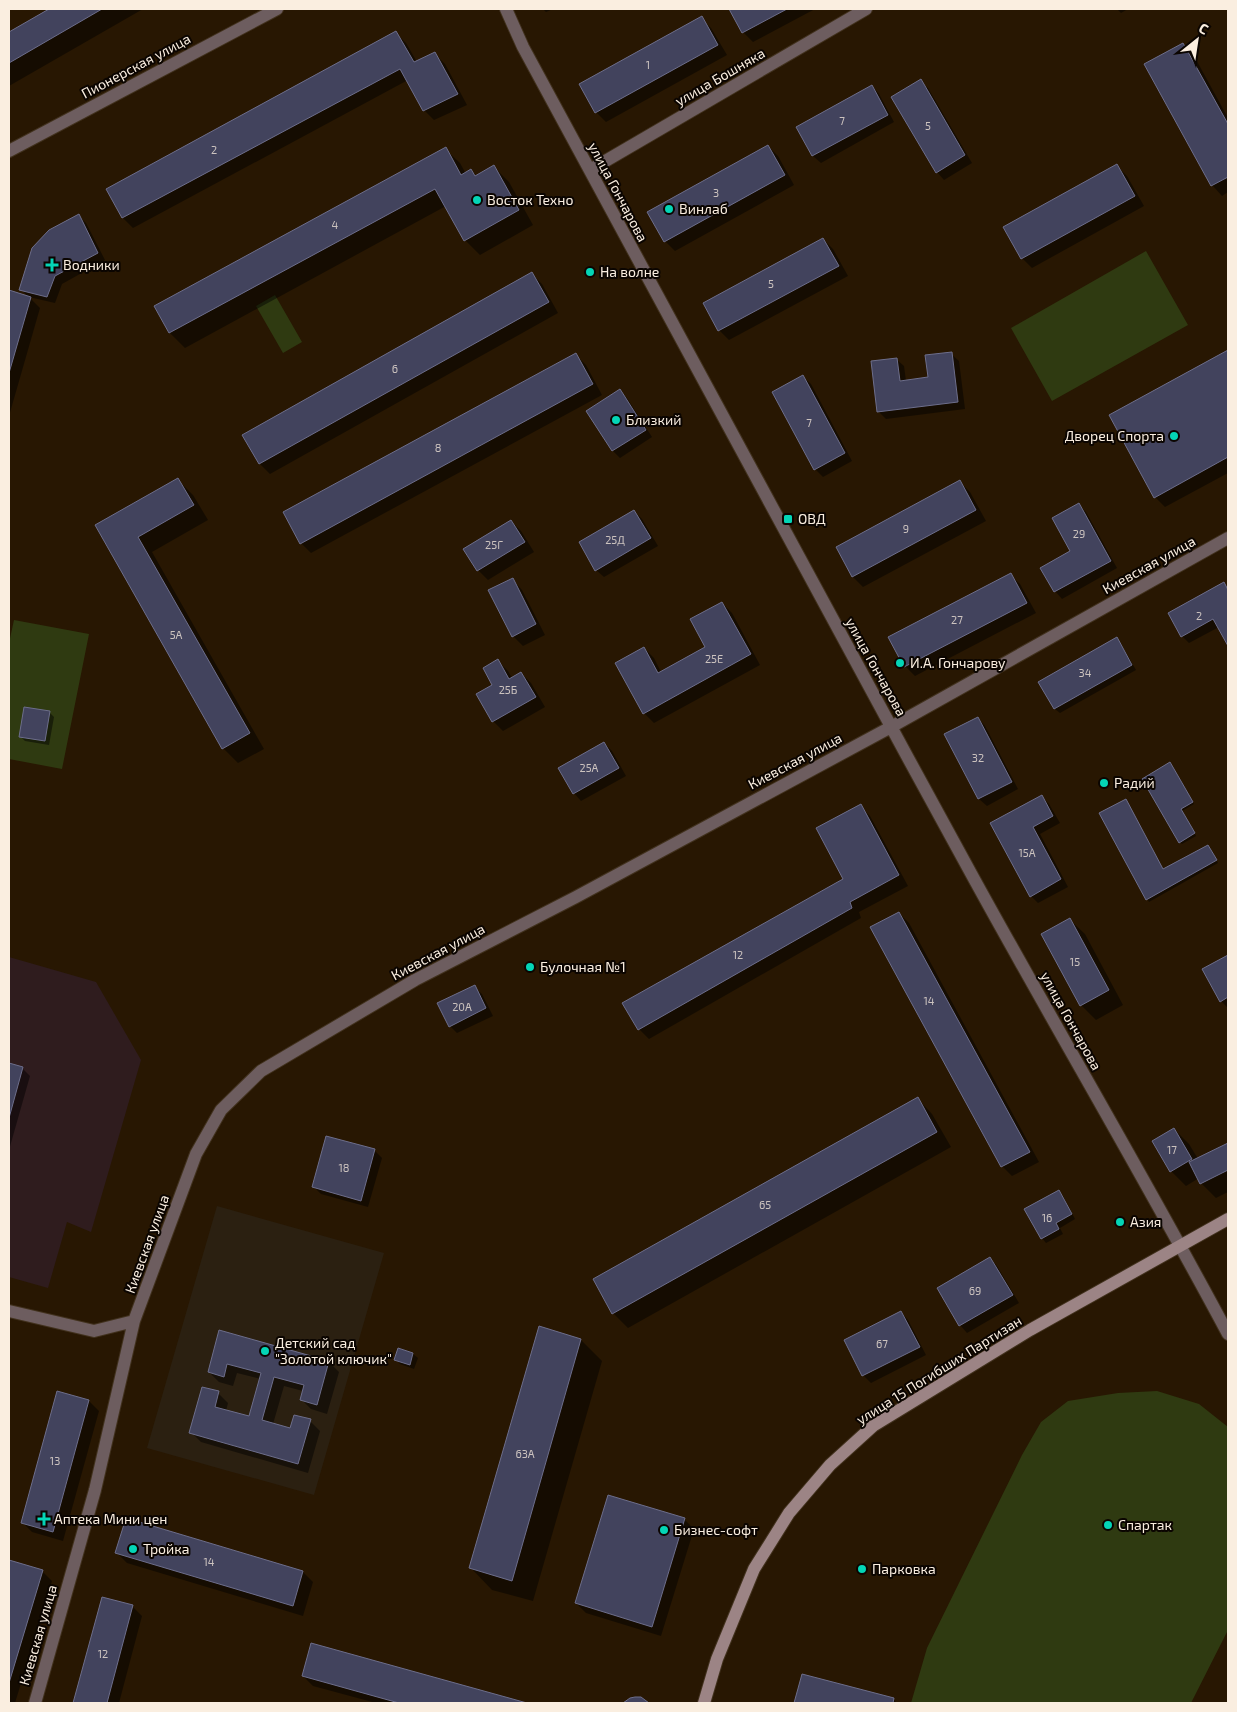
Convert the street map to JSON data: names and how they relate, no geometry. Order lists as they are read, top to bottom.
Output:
{
  "streets": {
    "street": [
      "Пионерская улица",
      "улица Бошняка",
      "улица Гончарова",
      "Киевская улица",
      "улица 15 Погибших Партизан"
    ]
  },
  "crossings": [
    ["улица Бошняка", "улица Гончарова"],
    ["улица Гончарова", "Киевская улица"],
    ["улица Гончарова", "улица 15 Погибших Партизан"]
  ],
  "places": {
    "other": [
      "Восток Техно",
      "Винлаб",
      "На волне",
      "Близкий",
      "Дворец Спорта",
      "И.А. Гончарову",
      "Радий",
      "Булочная №1",
      "Азия",
      "Детский сад \"Золотой ключик\"",
      "Спартак",
      "Бизнес-софт",
      "Тройка",
      "Парковка"
    ],
    "health": ["Водники", "Aптека Mини цен"],
    "transit": ["ОВД"]
  },
  "house_numbers": [
    "1",
    "7",
    "5",
    "2",
    "3",
    "4",
    "5",
    "6",
    "7",
    "8",
    "9",
    "29",
    "25Д",
    "25Г",
    "2",
    "27",
    "5А",
    "25Е",
    "34",
    "25Б",
    "32",
    "25А",
    "15А",
    "12",
    "15",
    "14",
    "20А",
    "17",
    "18",
    "65",
    "16",
    "69",
    "67",
    "63А",
    "13",
    "14",
    "12"
  ],
  "north": "top right"
}
